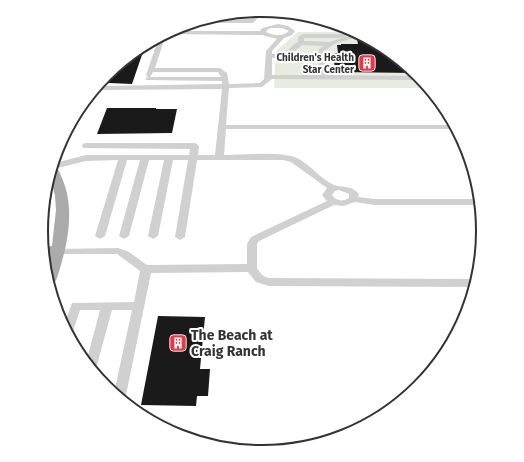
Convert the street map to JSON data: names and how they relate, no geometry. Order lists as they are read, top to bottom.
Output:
{
  "places": {
    "building": ["Children's Health Star Center", "The Beach at Craig Ranch"]
  }
}
